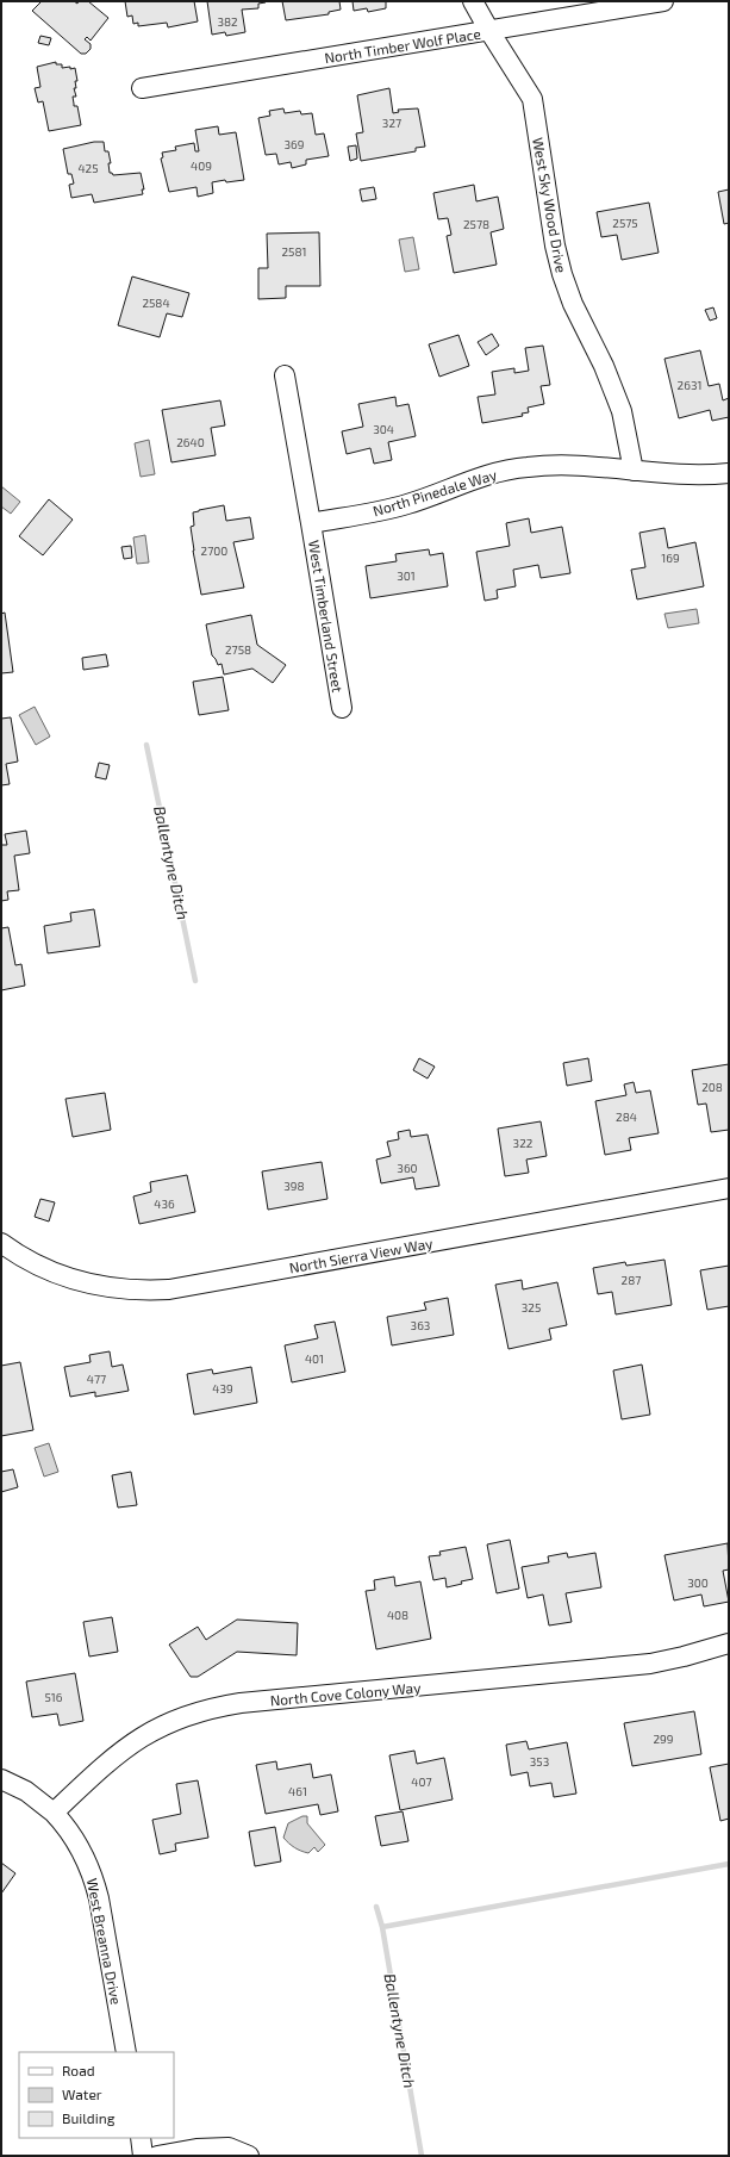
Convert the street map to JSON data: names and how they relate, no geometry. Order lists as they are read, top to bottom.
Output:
{
  "streets": {
    "street": [
      "North Timber Wolf Place",
      "West Sky Wood Drive",
      "North Pinedale Way",
      "West Timberland Street",
      "North Sierra View Way",
      "North Cove Colony Way",
      "West Breanna Drive"
    ]
  },
  "crossings": [
    ["North Timber Wolf Place", "West Sky Wood Drive"],
    ["West Sky Wood Drive", "North Pinedale Way"],
    ["North Pinedale Way", "West Timberland Street"],
    ["North Cove Colony Way", "West Breanna Drive"]
  ],
  "water": ["Ballentyne Ditch"],
  "house_numbers": [
    "382",
    "327",
    "369",
    "409",
    "425",
    "2575",
    "2578",
    "2581",
    "2584",
    "2631",
    "304",
    "2640",
    "2700",
    "169",
    "301",
    "2758",
    "208",
    "284",
    "322",
    "360",
    "398",
    "436",
    "287",
    "325",
    "363",
    "401",
    "477",
    "439",
    "300",
    "408",
    "516",
    "299",
    "353",
    "407",
    "461"
  ],
  "legend": ["Road", "Water", "Building"]
}
